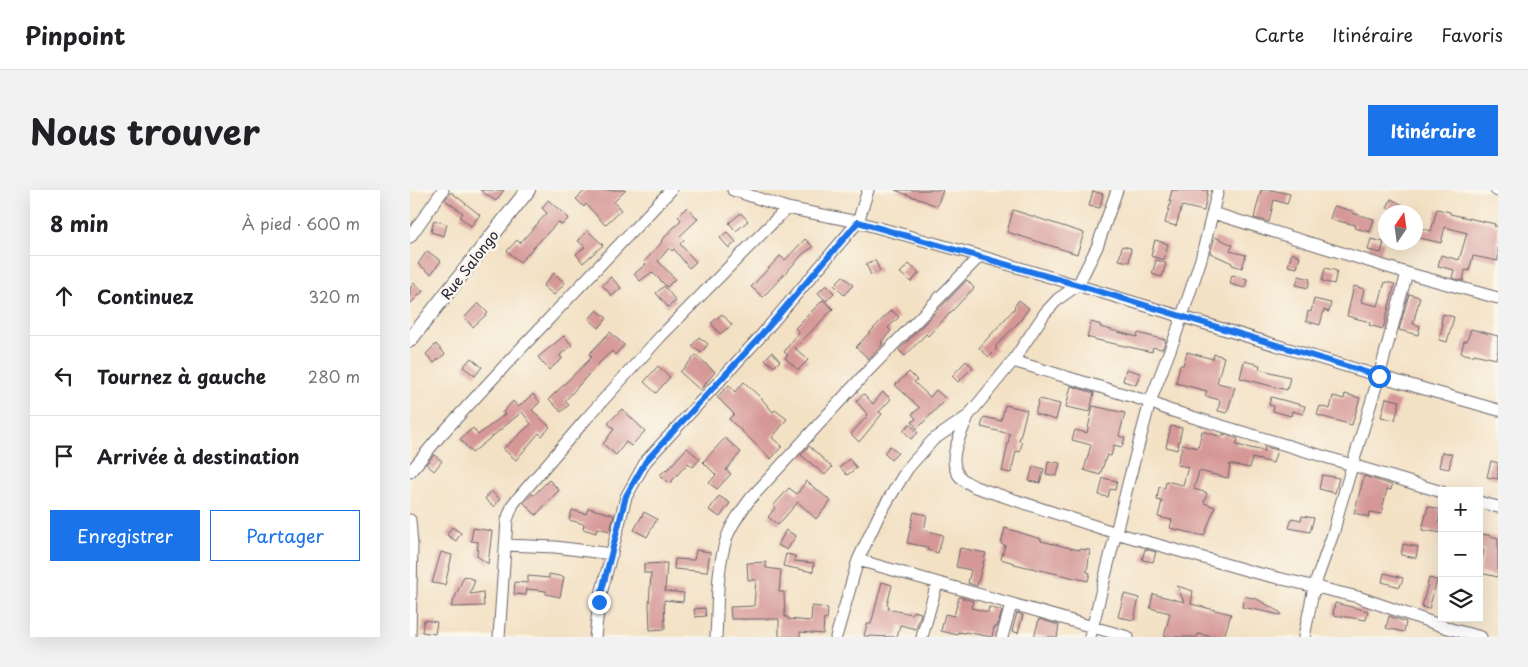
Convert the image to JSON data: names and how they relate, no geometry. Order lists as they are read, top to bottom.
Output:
{
  "streets": {
    "street": ["Rue Salongo"]
  },
  "north": "top",
  "page": {
    "header": "Pinpoint",
    "nav": ["Carte", "Itinéraire", "Favoris"],
    "title": "Nous trouver",
    "buttons": [
      "Itinéraire",
      ["Enregistrer", "Partager"]
    ],
    "heading": ["8 min", "À pied · 600 m"],
    "list": [
      ["Continuez", "320 m"],
      ["Tournez à gauche", "280 m"],
      "Arrivée à destination"
    ],
    "map_buttons": ["+", "−"]
  }
}
